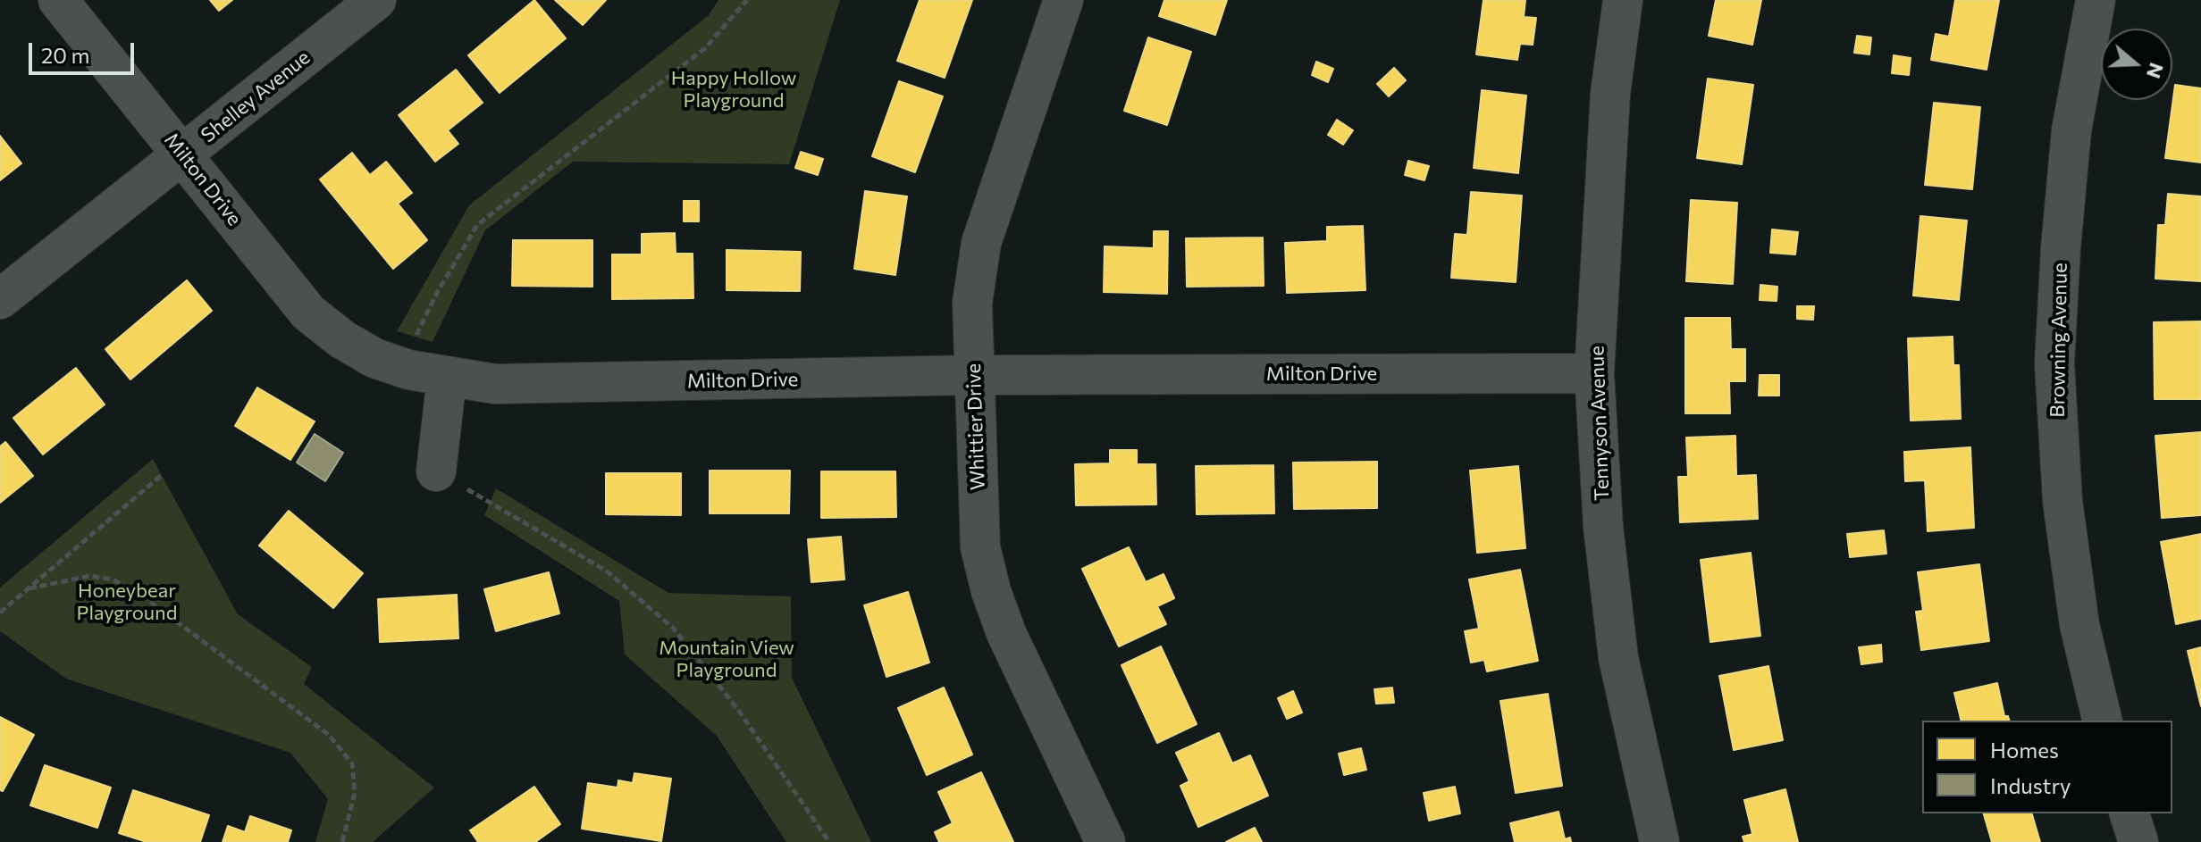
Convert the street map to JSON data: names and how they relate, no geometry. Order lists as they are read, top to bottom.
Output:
{
  "streets": {
    "street": [
      "Shelley Avenue",
      "Milton Drive",
      "Browning Avenue",
      "Tennyson Avenue",
      "Whittier Drive"
    ]
  },
  "crossings": [
    ["Shelley Avenue", "Milton Drive"],
    ["Milton Drive", "Tennyson Avenue"],
    ["Milton Drive", "Whittier Drive"]
  ],
  "parks": ["Happy Hollow Playground", "Honeybear Playground", "Mountain View Playground"],
  "legend": ["Homes", "Industry"],
  "scale_bar": "20 m",
  "north": "right"
}
